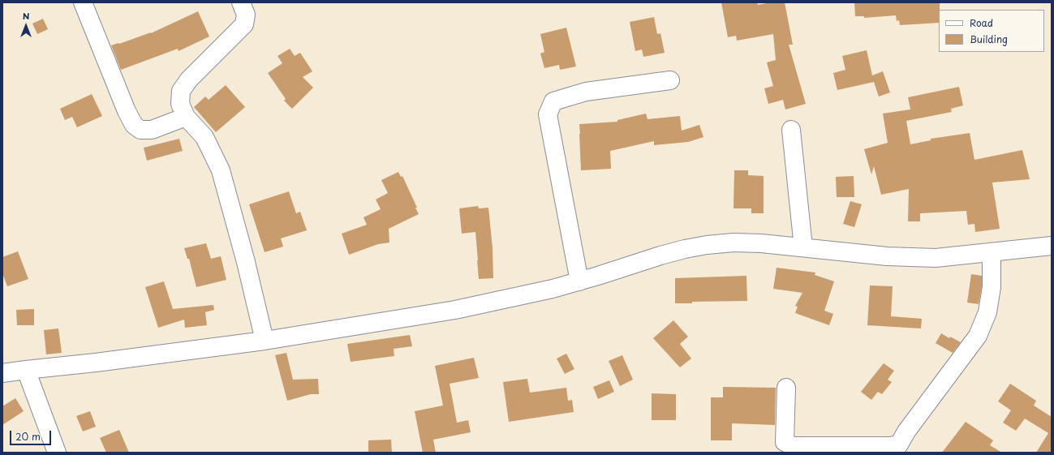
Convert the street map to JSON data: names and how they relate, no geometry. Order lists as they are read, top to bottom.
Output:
{
  "legend": ["Road", "Building"],
  "scale_bar": "20 m",
  "north": "top"
}
